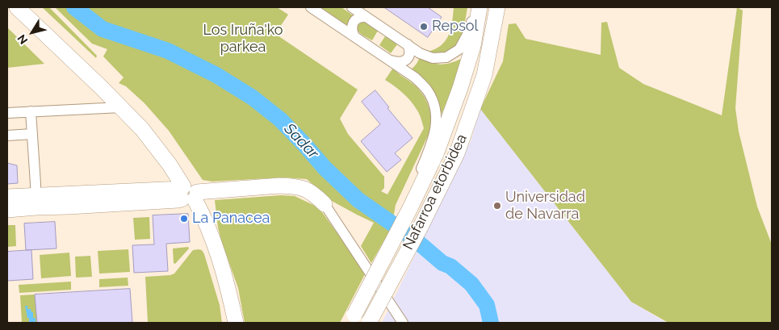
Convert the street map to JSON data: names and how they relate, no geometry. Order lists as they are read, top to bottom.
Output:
{
  "streets": {
    "street": ["Nafarroa etorbidea"]
  },
  "water": ["Sadar"],
  "parks": ["Los Iruña'ko parkea"],
  "places": ["Repsol", "Universidad de Navarra", "La Panacea"],
  "north": "bottom left"
}
